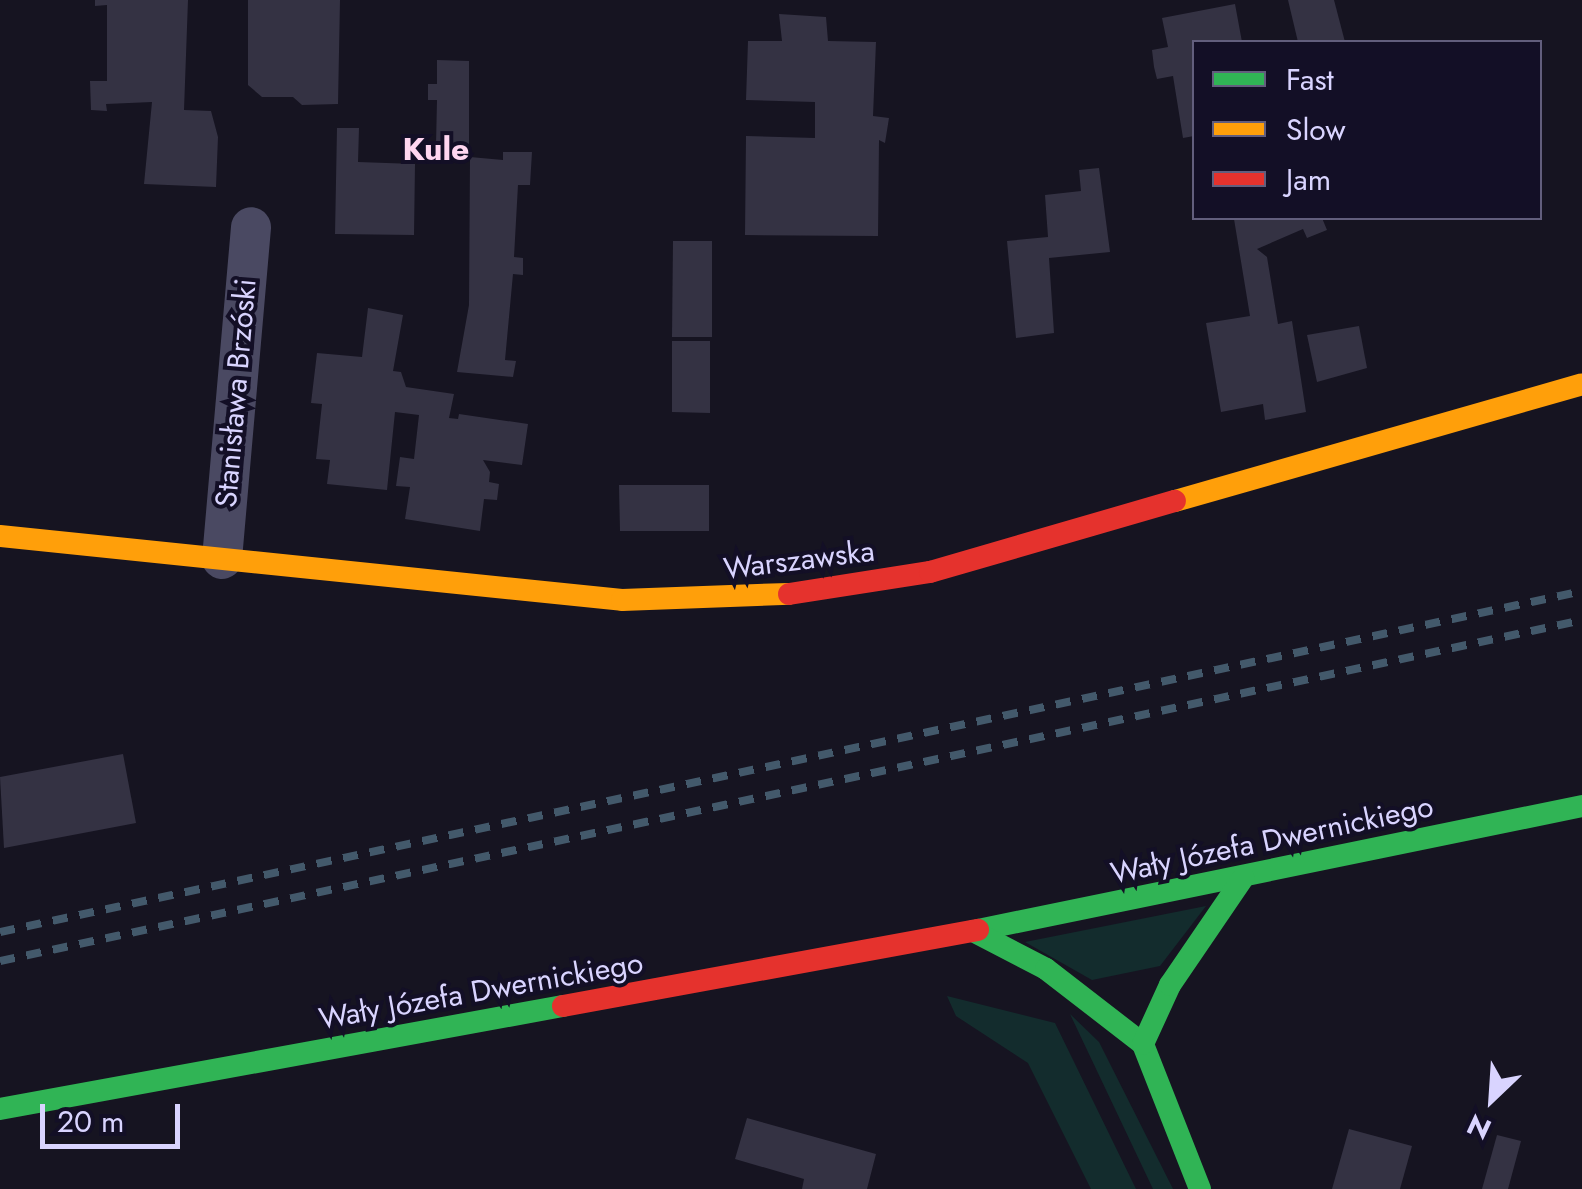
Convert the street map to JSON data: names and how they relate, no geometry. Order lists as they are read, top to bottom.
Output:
{
  "streets": {
    "street": ["Stanisława Brzóski", "Warszawska", "Wały Józefa Dwernickiego"]
  },
  "crossings": [
    ["Stanisława Brzóski", "Warszawska"]
  ],
  "districts": ["Kule"],
  "legend": ["Fast", "Slow", "Jam"],
  "scale_bar": "20 m",
  "north": "bottom left"
}
